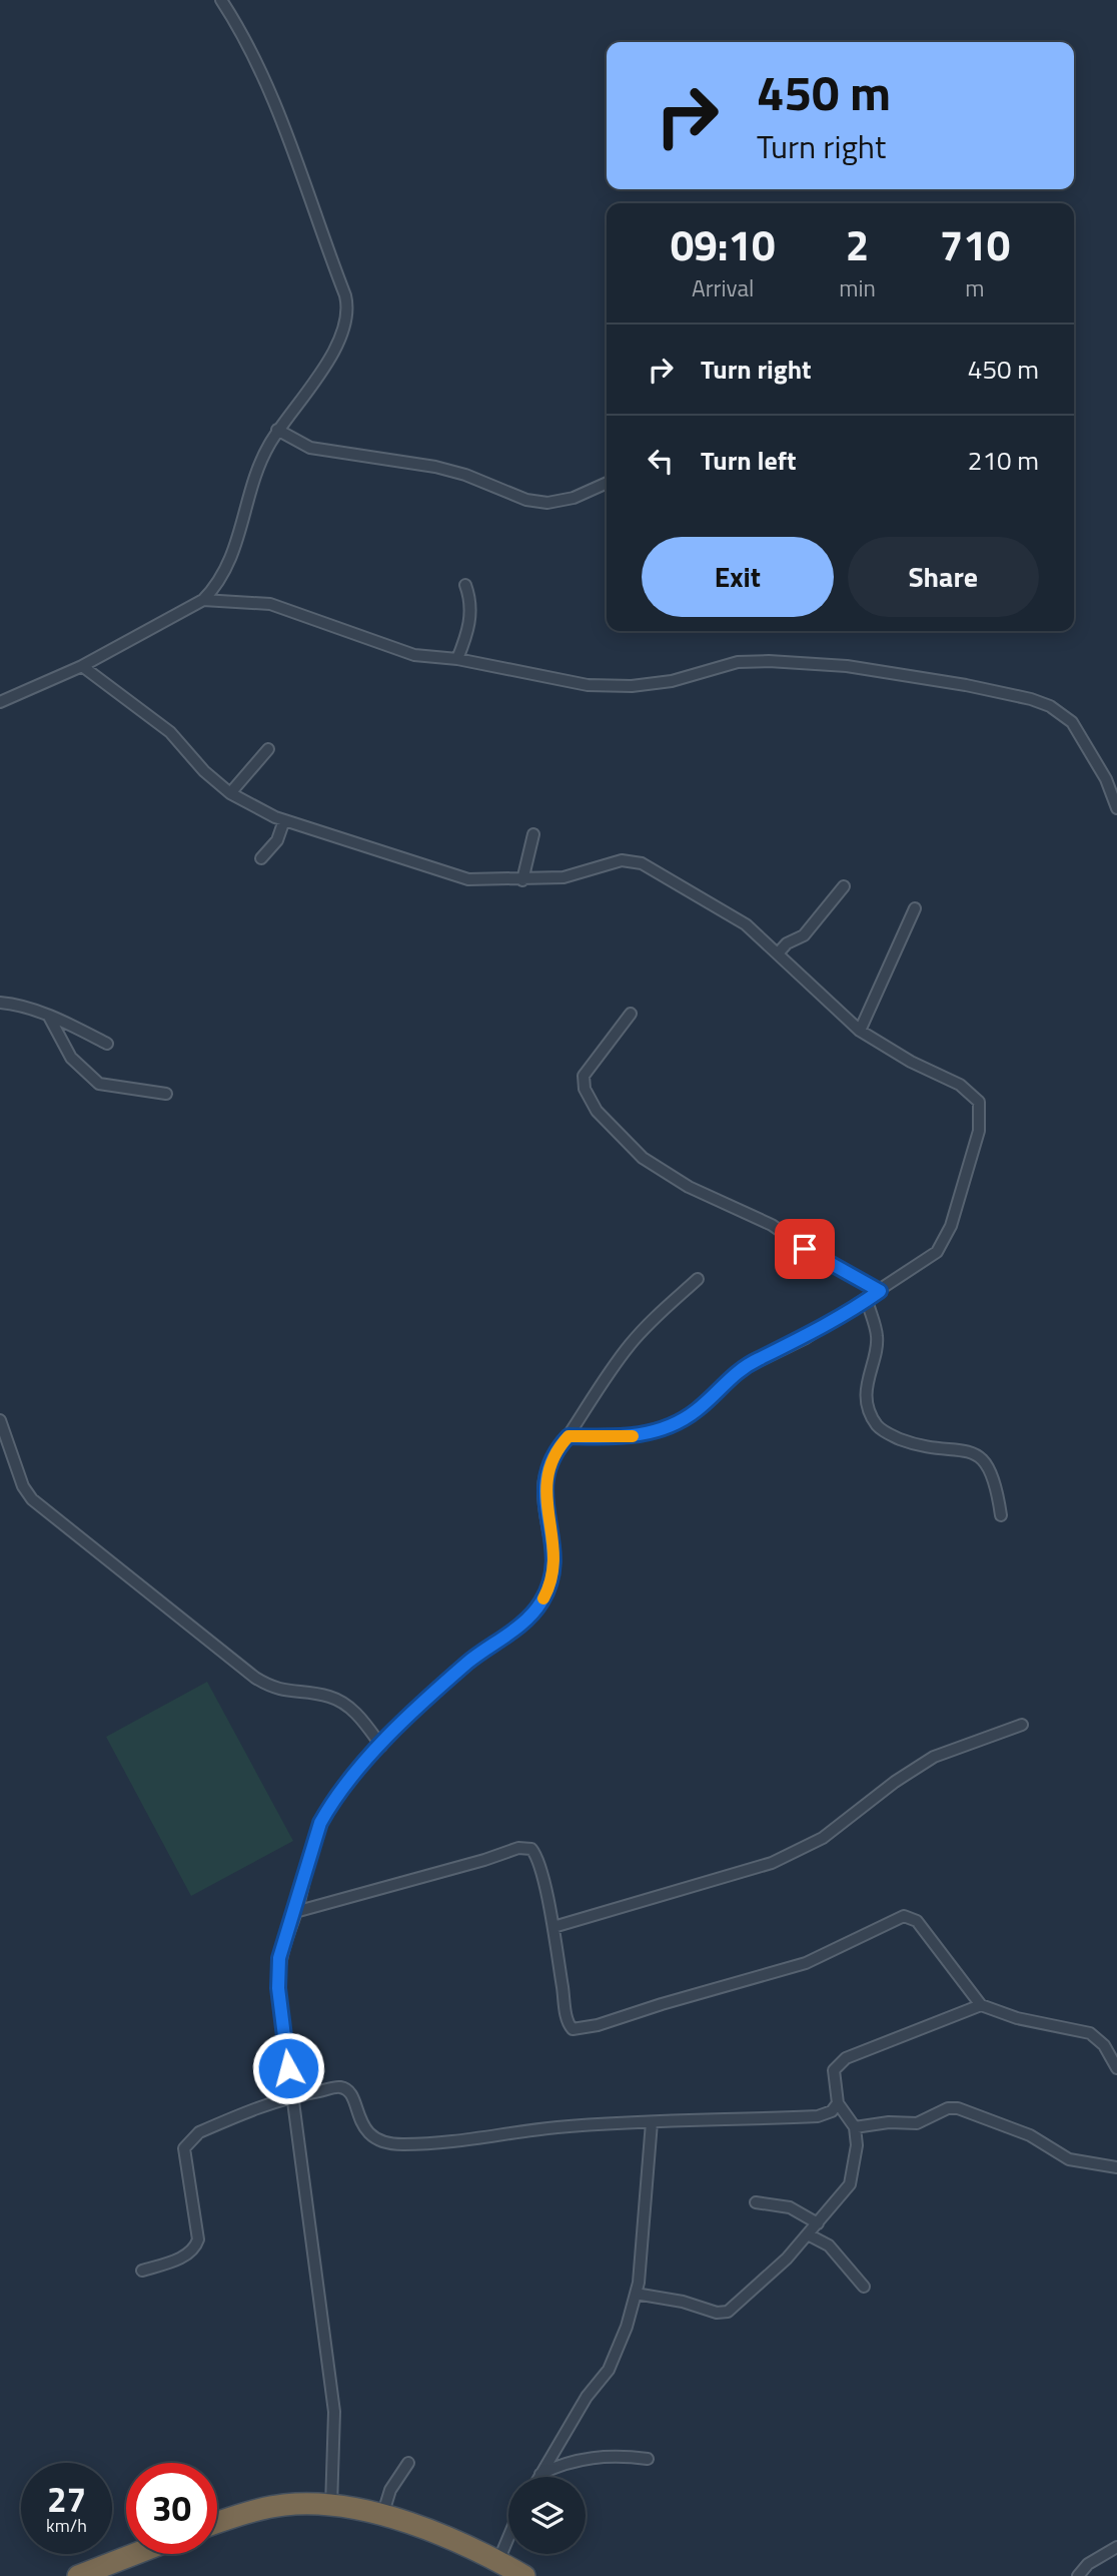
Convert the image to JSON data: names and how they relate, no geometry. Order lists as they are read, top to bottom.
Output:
{
  "page": {
    "turn": ["450 m", "Turn right"],
    "eta": [
      "09:10",
      "Arrival",
      "2",
      "min",
      "710",
      "m"
    ],
    "list": [
      {
        "name": "Turn right",
        "value": "450 m"
      },
      {
        "name": "Turn left",
        "value": "210 m"
      }
    ],
    "buttons": ["Exit", "Share"],
    "speed": "27 km/h",
    "limit": "30"
  }
}
